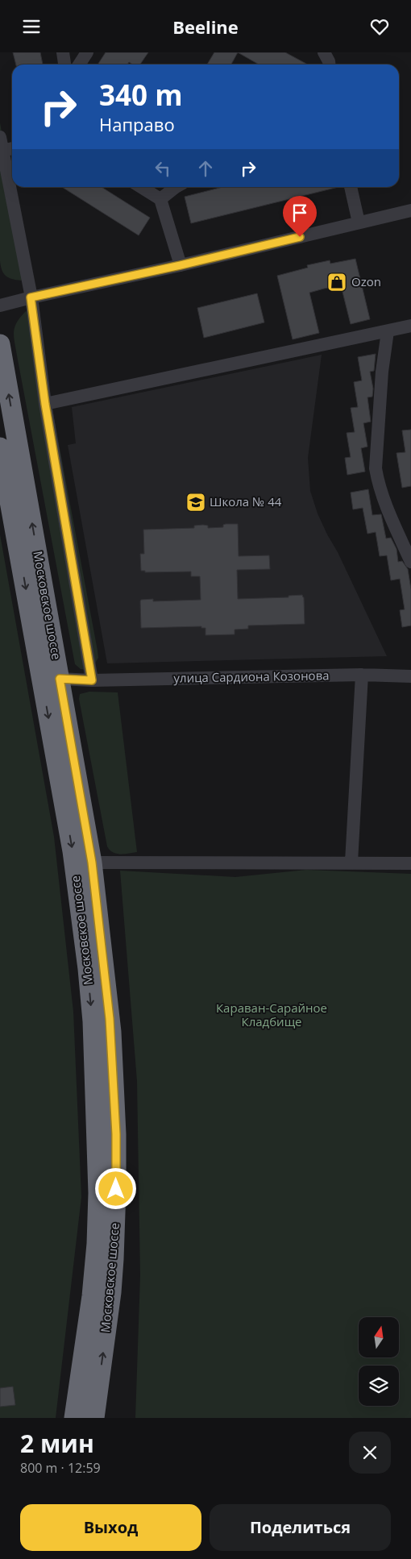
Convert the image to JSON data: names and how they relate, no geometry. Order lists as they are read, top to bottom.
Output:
{
  "streets": {
    "highway": ["Московское шоссе"],
    "street": ["улица Сардиона Козонова"]
  },
  "crossings": [
    ["Московское шоссе", "улица Сардиона Козонова"]
  ],
  "parks": ["Караван-Сарайное Кладбище"],
  "places": {
    "shop": ["Ozon"],
    "school or university": ["Школа № 44"]
  },
  "north": "top",
  "page": {
    "header": "Beeline",
    "turn": ["340 m", "Направо"],
    "heading": ["2 мин", "800 m · 12:59"],
    "buttons": ["Выход", "Поделиться"]
  }
}
